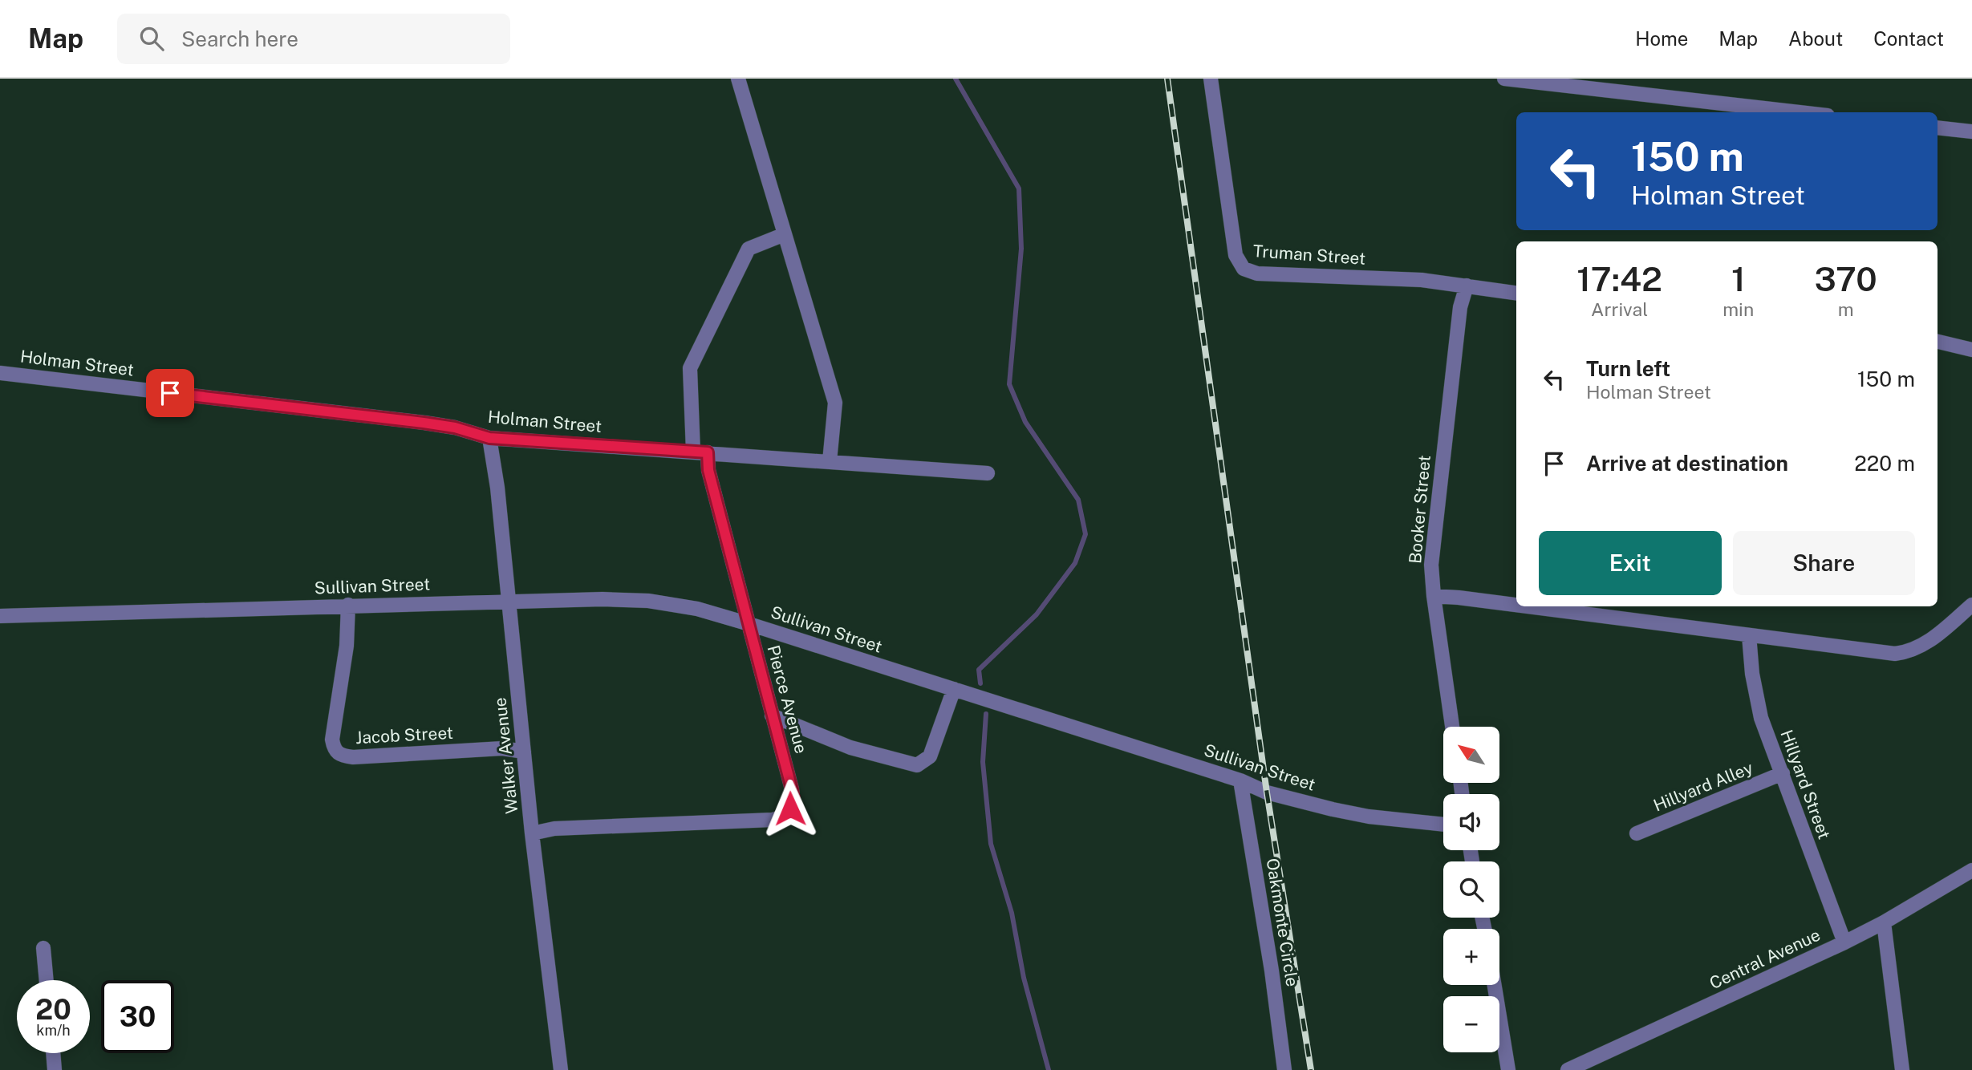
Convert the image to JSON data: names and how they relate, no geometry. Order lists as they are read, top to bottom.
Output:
{
  "streets": {
    "street": [
      "Truman Street",
      "Holman Street",
      "Booker Street",
      "Sullivan Street",
      "Pierce Avenue",
      "Jacob Street",
      "Walker Avenue",
      "Hillyard Street",
      "Hillyard Alley",
      "Oakmonte Circle",
      "Central Avenue"
    ]
  },
  "crossings": [
    ["Truman Street", "Booker Street"],
    ["Holman Street", "Pierce Avenue"],
    ["Holman Street", "Walker Avenue"],
    ["Sullivan Street", "Pierce Avenue"],
    ["Sullivan Street", "Jacob Street"],
    ["Sullivan Street", "Walker Avenue"],
    ["Sullivan Street", "Oakmonte Circle"],
    ["Pierce Avenue", "Walker Avenue"],
    ["Jacob Street", "Walker Avenue"],
    ["Hillyard Street", "Hillyard Alley"],
    ["Hillyard Street", "Central Avenue"]
  ],
  "north": "top left",
  "page": {
    "header": "Map",
    "search": "Search here",
    "nav": [
      "Home",
      "Map",
      "About",
      "Contact"
    ],
    "turn": ["150 m", "Holman Street"],
    "eta": [
      "17:42",
      "Arrival",
      "1",
      "min",
      "370",
      "m"
    ],
    "list": [
      {
        "name": "Turn left",
        "note": "Holman Street",
        "value": "150 m"
      },
      {
        "name": "Arrive at destination",
        "value": "220 m"
      }
    ],
    "buttons": ["Exit", "Share"],
    "map_buttons": ["+", "−"],
    "speed": "20 km/h",
    "limit": "30"
  }
}
